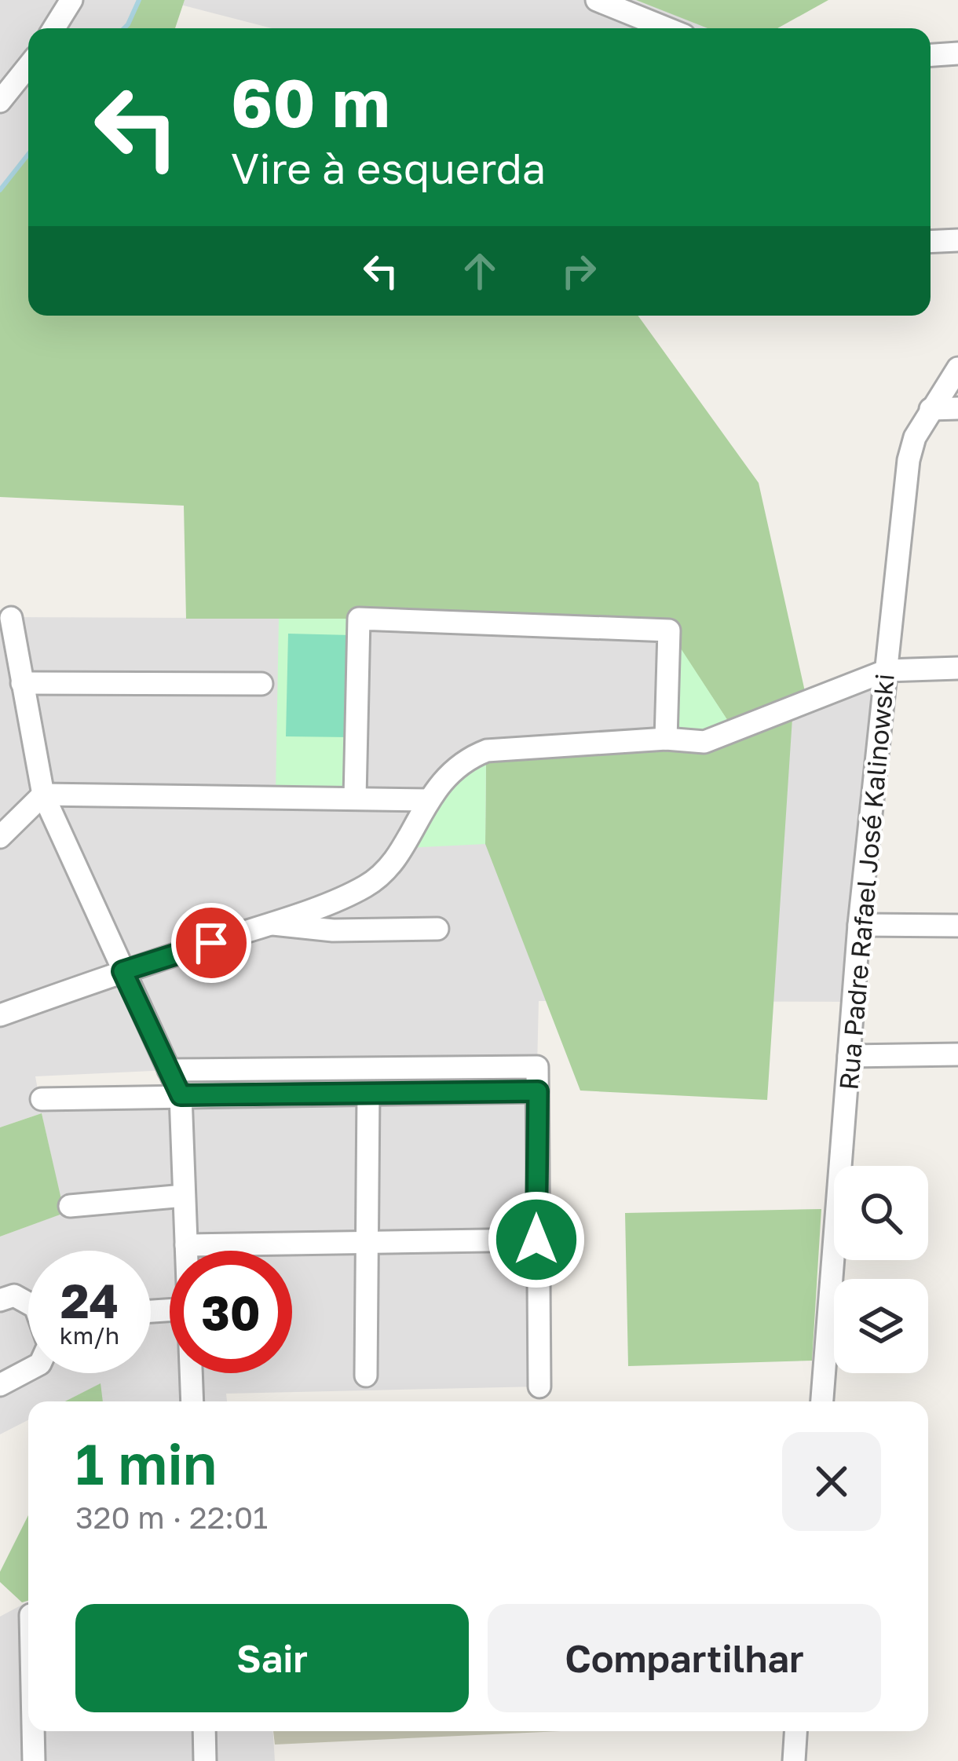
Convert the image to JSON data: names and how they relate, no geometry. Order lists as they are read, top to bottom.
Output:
{
  "streets": {
    "street": ["Rua Padre Rafael José Kalinowski"]
  },
  "page": {
    "turn": ["60 m", "Vire à esquerda"],
    "speed": "24 km/h",
    "limit": "30",
    "heading": ["1 min", "320 m · 22:01"],
    "buttons": ["Sair", "Compartilhar"]
  }
}
